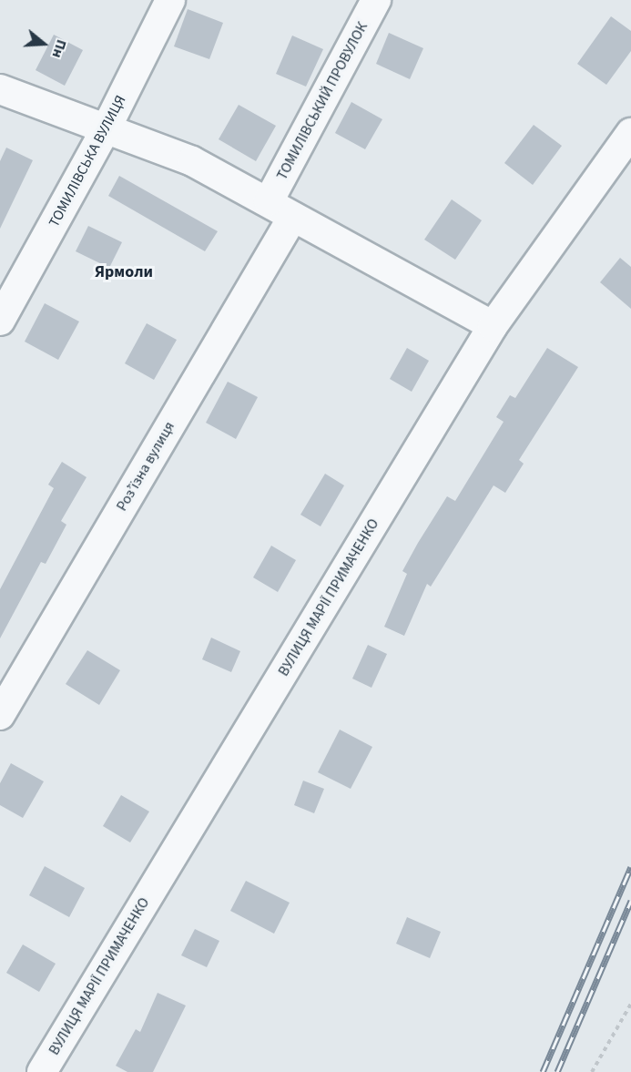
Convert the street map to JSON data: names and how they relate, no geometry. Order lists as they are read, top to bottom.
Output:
{
  "streets": {
    "street": [
      "ТОМИЛІВСЬКИЙ ПРОВУЛОК",
      "ТОМИЛІВСЬКА ВУЛИЦЯ",
      "Розʼїзна вулиця",
      "ВУЛИЦЯ МАРІЇ ПРИМАЧЕНКО"
    ]
  },
  "districts": ["Ярмоли"],
  "north": "right"
}
